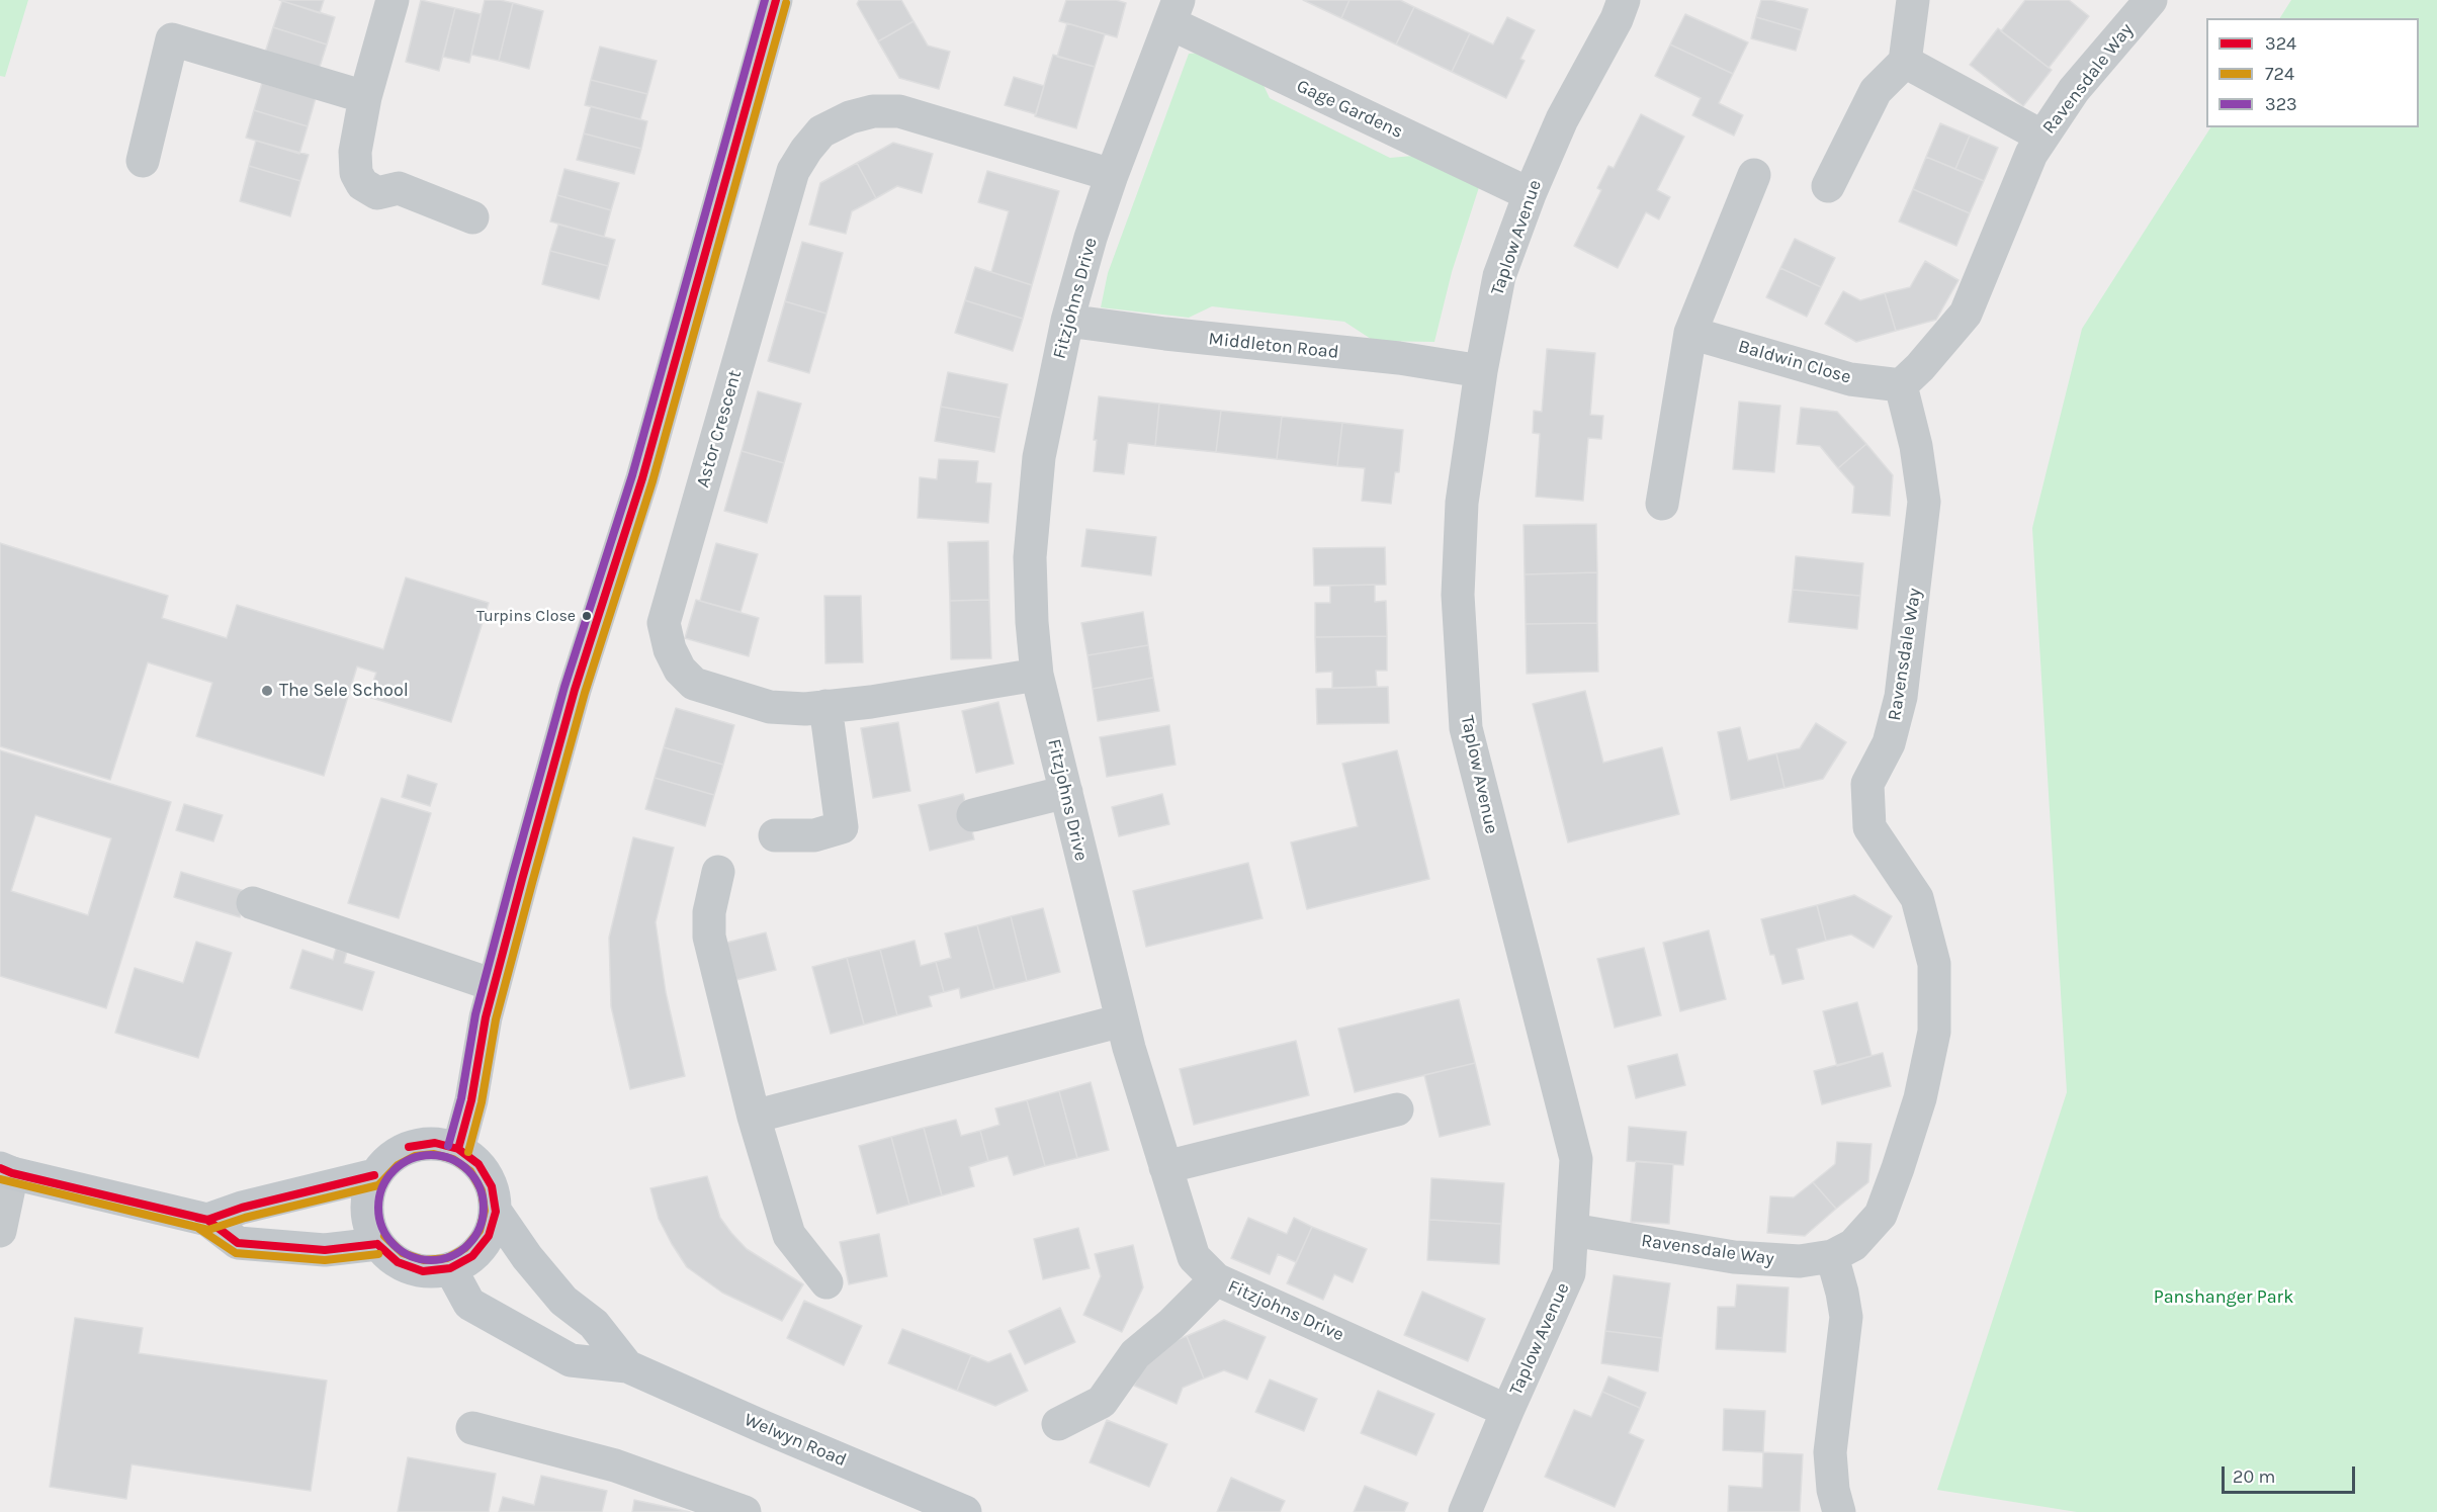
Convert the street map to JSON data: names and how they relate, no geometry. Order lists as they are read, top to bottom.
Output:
{
  "streets": {
    "main road": ["Welwyn Road"],
    "street": [
      "Ravensdale Way",
      "Gage Gardens",
      "Taplow Avenue",
      "Fitzjohns Drive",
      "Middleton Road",
      "Baldwin Close",
      "Astor Crescent"
    ]
  },
  "crossings": [
    ["Ravensdale Way", "Taplow Avenue"],
    ["Ravensdale Way", "Baldwin Close"],
    ["Gage Gardens", "Taplow Avenue"],
    ["Gage Gardens", "Fitzjohns Drive"],
    ["Taplow Avenue", "Fitzjohns Drive"],
    ["Taplow Avenue", "Middleton Road"],
    ["Fitzjohns Drive", "Middleton Road"],
    ["Fitzjohns Drive", "Astor Crescent"]
  ],
  "parks": ["Panshanger Park"],
  "places": ["Turpins Close", "The Sele School"],
  "lines": ["transit line 324", "transit line 323", "transit line 724"],
  "legend": ["324", "724", "323"],
  "scale_bar": "20 m"
}
